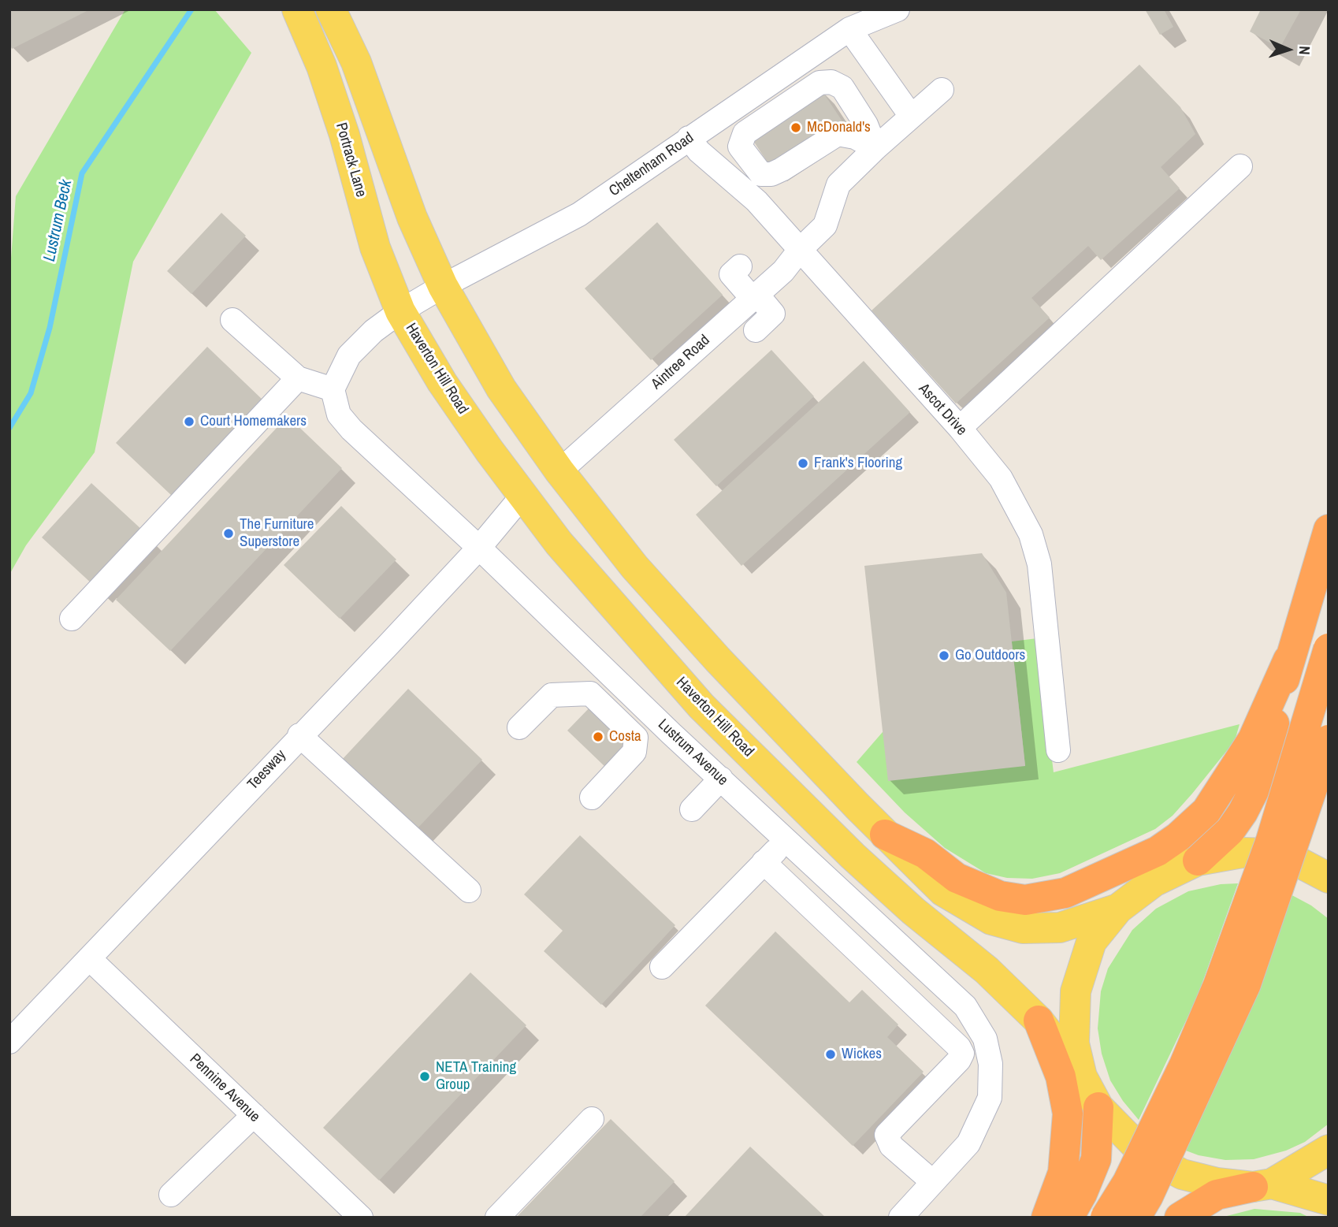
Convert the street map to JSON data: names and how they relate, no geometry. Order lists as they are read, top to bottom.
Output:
{
  "streets": {
    "main road": ["Portrack Lane", "Haverton Hill Road"],
    "street": [
      "Cheltenham Road",
      "Aintree Road",
      "Ascot Drive",
      "Lustrum Avenue",
      "Teesway",
      "Pennine Avenue"
    ]
  },
  "crossings": [
    ["Portrack Lane", "Cheltenham Road"],
    ["Portrack Lane", "Haverton Hill Road"],
    ["Cheltenham Road", "Haverton Hill Road"],
    ["Cheltenham Road", "Ascot Drive"],
    ["Aintree Road", "Ascot Drive"],
    ["Haverton Hill Road", "Teesway"],
    ["Lustrum Avenue", "Teesway"],
    ["Teesway", "Pennine Avenue"]
  ],
  "water": ["Lustrum Beck"],
  "places": [
    "McDonald's",
    "Court Homemakers",
    "Frank's Flooring",
    "The Furniture Superstore",
    "Go Outdoors",
    "Costa",
    "Wickes",
    "NETA Training Group"
  ],
  "north": "right"
}
